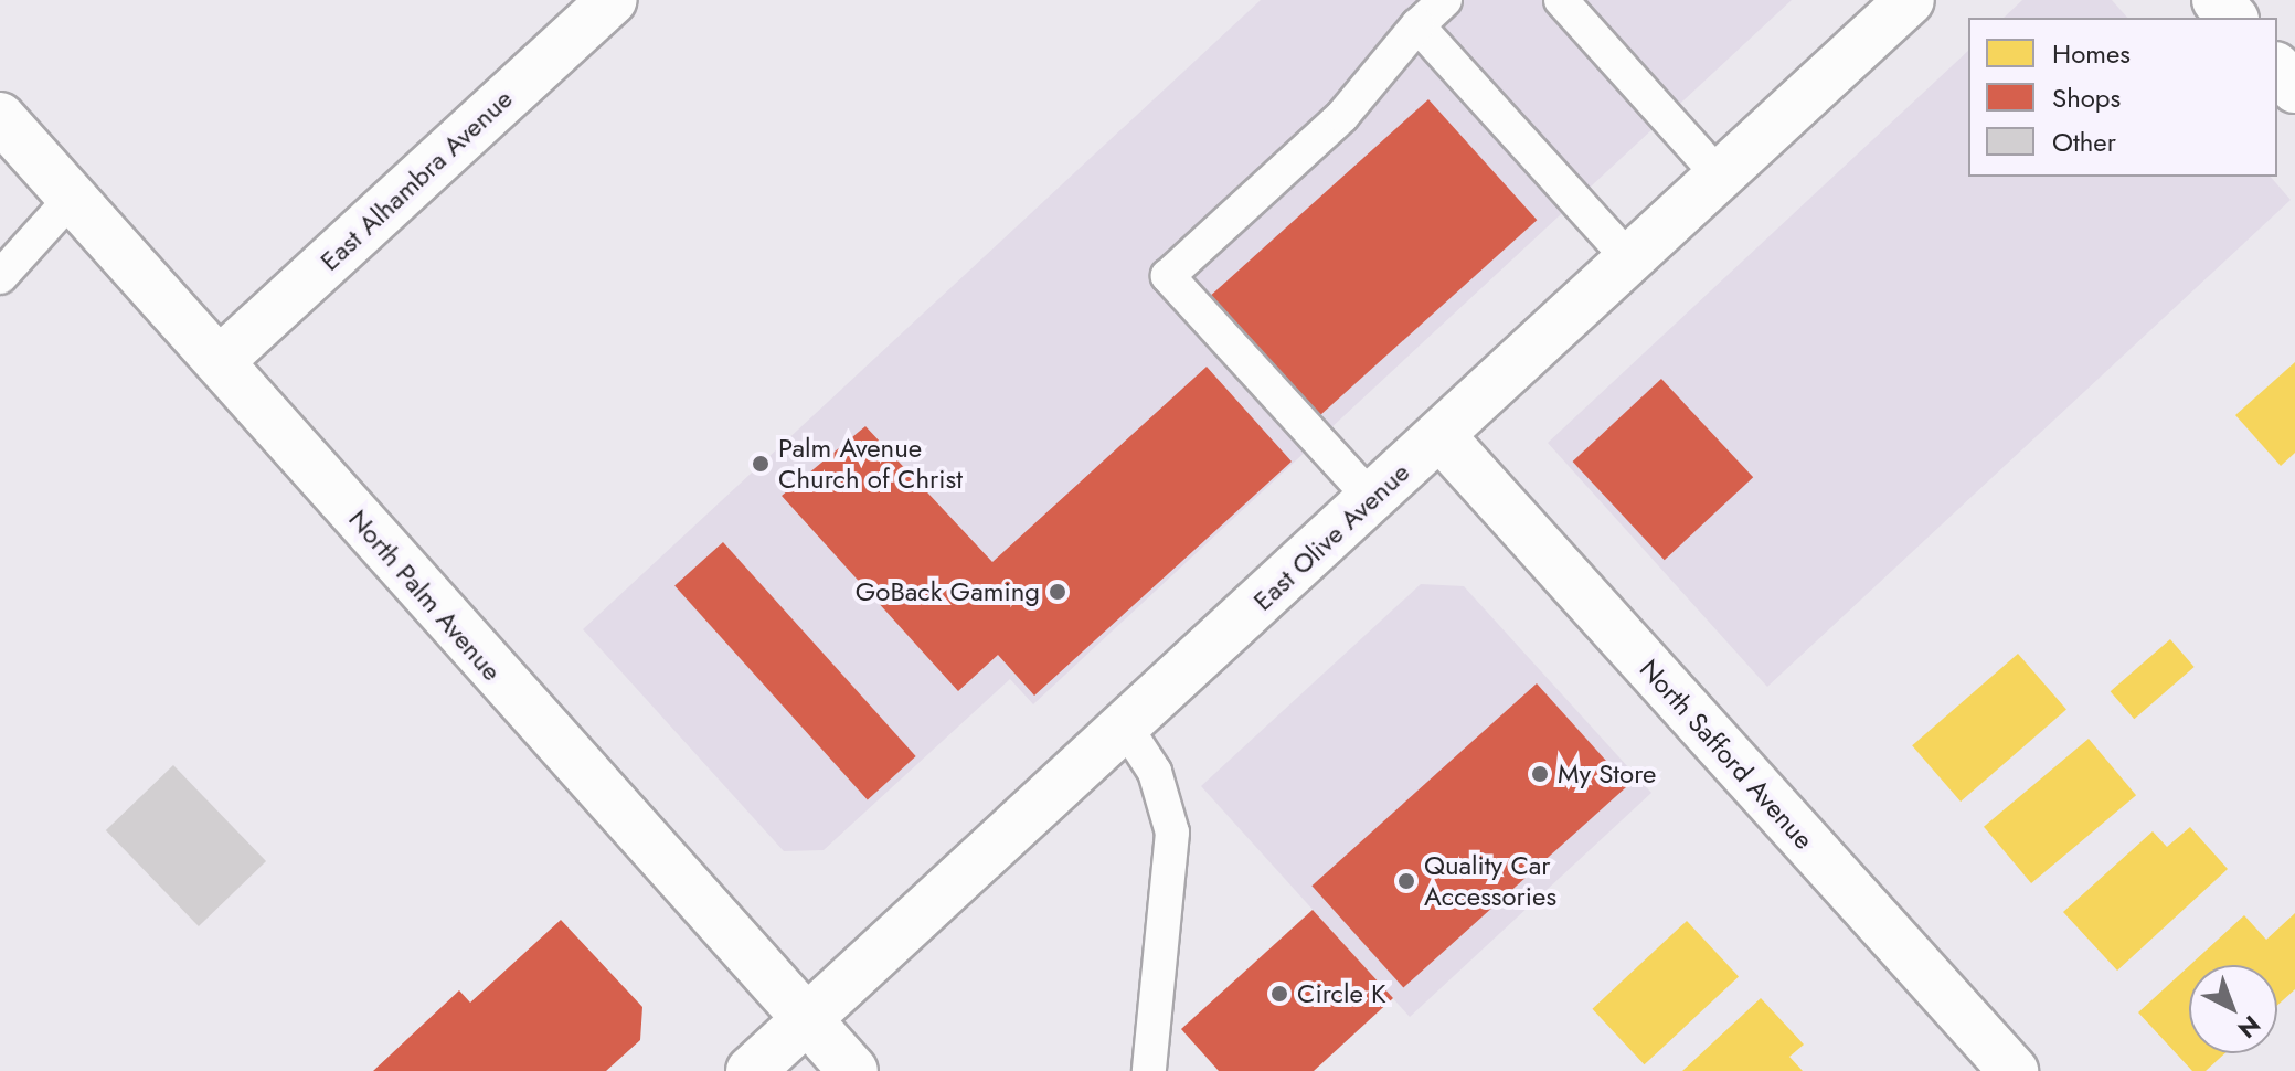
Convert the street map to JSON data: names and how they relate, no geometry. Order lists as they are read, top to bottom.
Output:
{
  "streets": {
    "main road": [
      "East Alhambra Avenue",
      "East Olive Avenue",
      "North Palm Avenue",
      "North Safford Avenue"
    ]
  },
  "crossings": [
    ["East Alhambra Avenue", "North Palm Avenue"],
    ["East Olive Avenue", "North Palm Avenue"],
    ["East Olive Avenue", "North Safford Avenue"]
  ],
  "places": [
    "Palm Avenue Church of Christ",
    "GoBack Gaming",
    "My Store",
    "Quality Car Accessories",
    "Circle K"
  ],
  "legend": ["Homes", "Shops", "Other"],
  "north": "bottom right"
}
